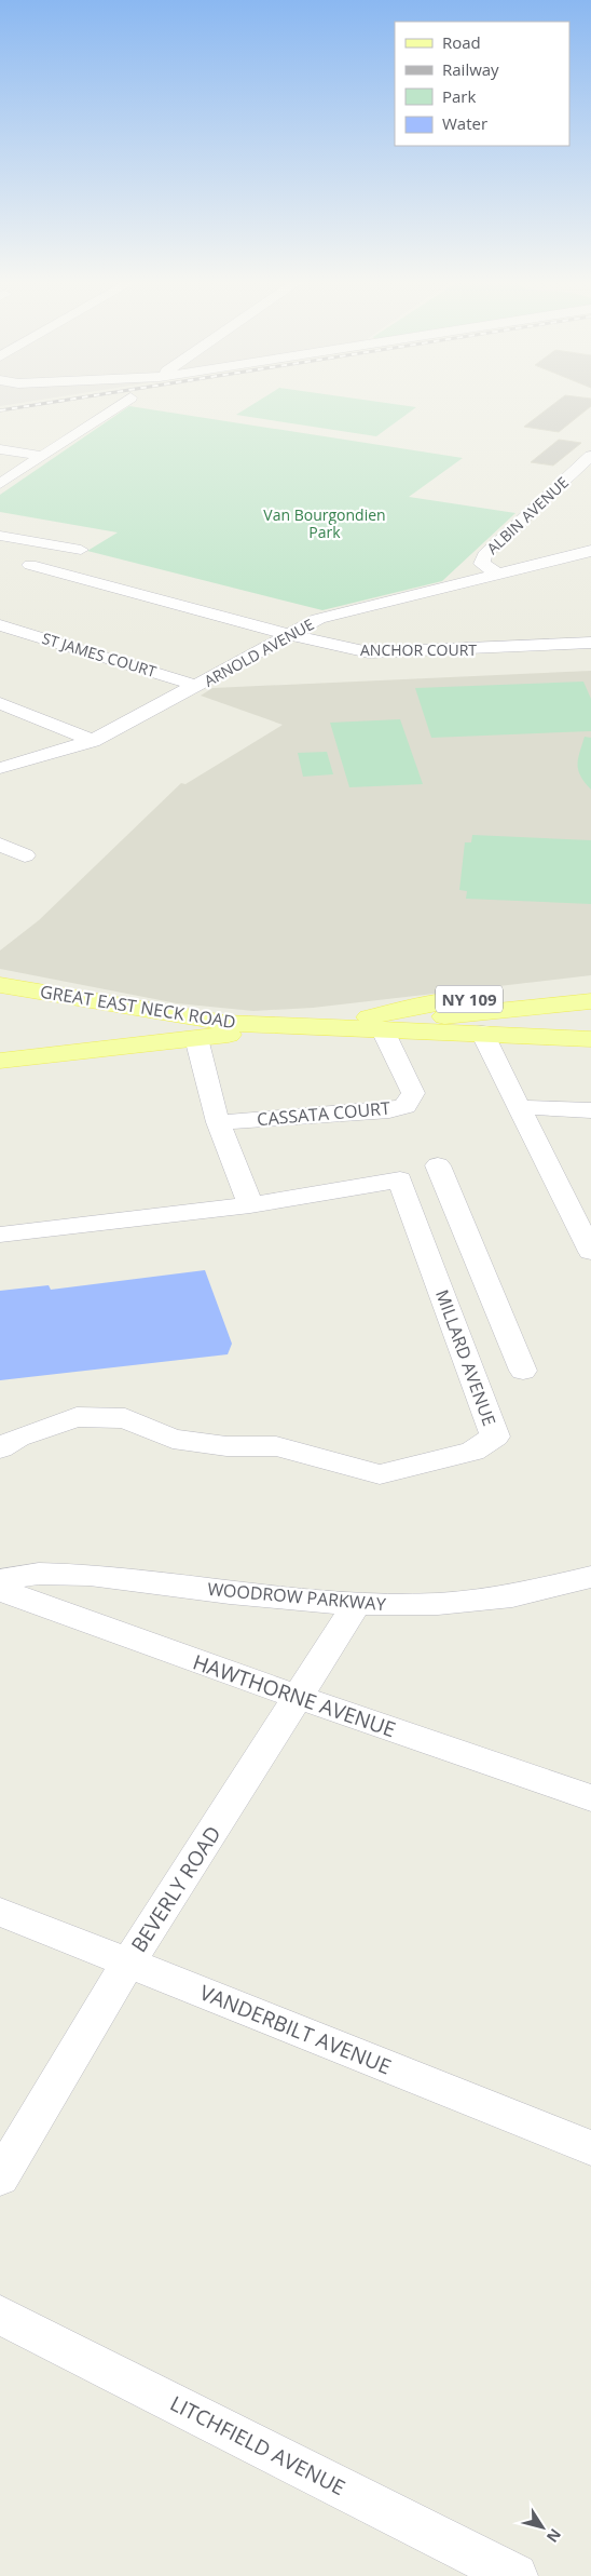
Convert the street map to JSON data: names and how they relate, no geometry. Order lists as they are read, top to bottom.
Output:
{
  "streets": {
    "main road": ["NY 109", "GREAT EAST NECK ROAD"],
    "street": [
      "ALBIN AVENUE",
      "ANCHOR COURT",
      "ARNOLD AVENUE",
      "ST JAMES COURT",
      "CASSATA COURT",
      "MILLARD AVENUE",
      "WOODROW PARKWAY",
      "HAWTHORNE AVENUE",
      "BEVERLY ROAD",
      "VANDERBILT AVENUE",
      "LITCHFIELD AVENUE"
    ]
  },
  "crossings": [
    ["ALBIN AVENUE", "ARNOLD AVENUE"],
    ["ANCHOR COURT", "ARNOLD AVENUE"],
    ["ARNOLD AVENUE", "ST JAMES COURT"],
    ["NY 109", "GREAT EAST NECK ROAD"],
    ["WOODROW PARKWAY", "BEVERLY ROAD"],
    ["HAWTHORNE AVENUE", "BEVERLY ROAD"],
    ["BEVERLY ROAD", "VANDERBILT AVENUE"]
  ],
  "parks": ["Van Bourgondien Park"],
  "legend": [
    "Road",
    "Railway",
    "Park",
    "Water"
  ],
  "north": "bottom right"
}
